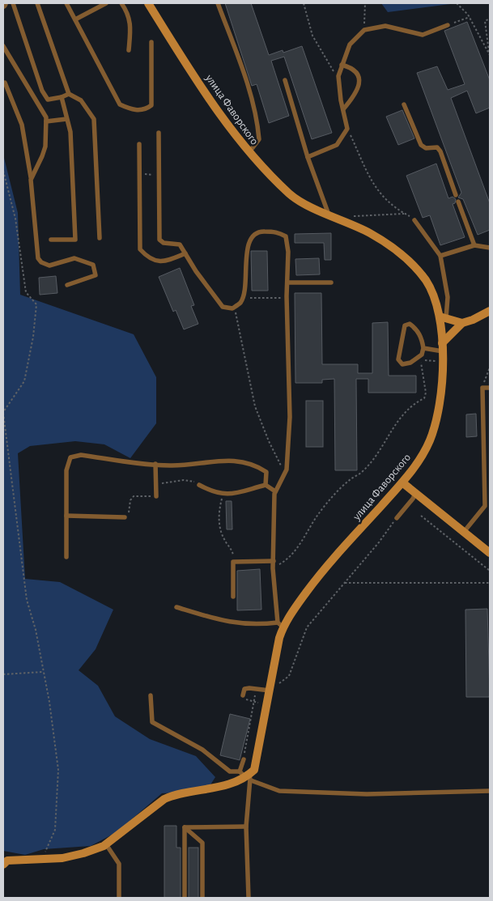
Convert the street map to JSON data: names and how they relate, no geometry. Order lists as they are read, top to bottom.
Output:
{
  "streets": {
    "street": ["улица Фаворского"]
  }
}
